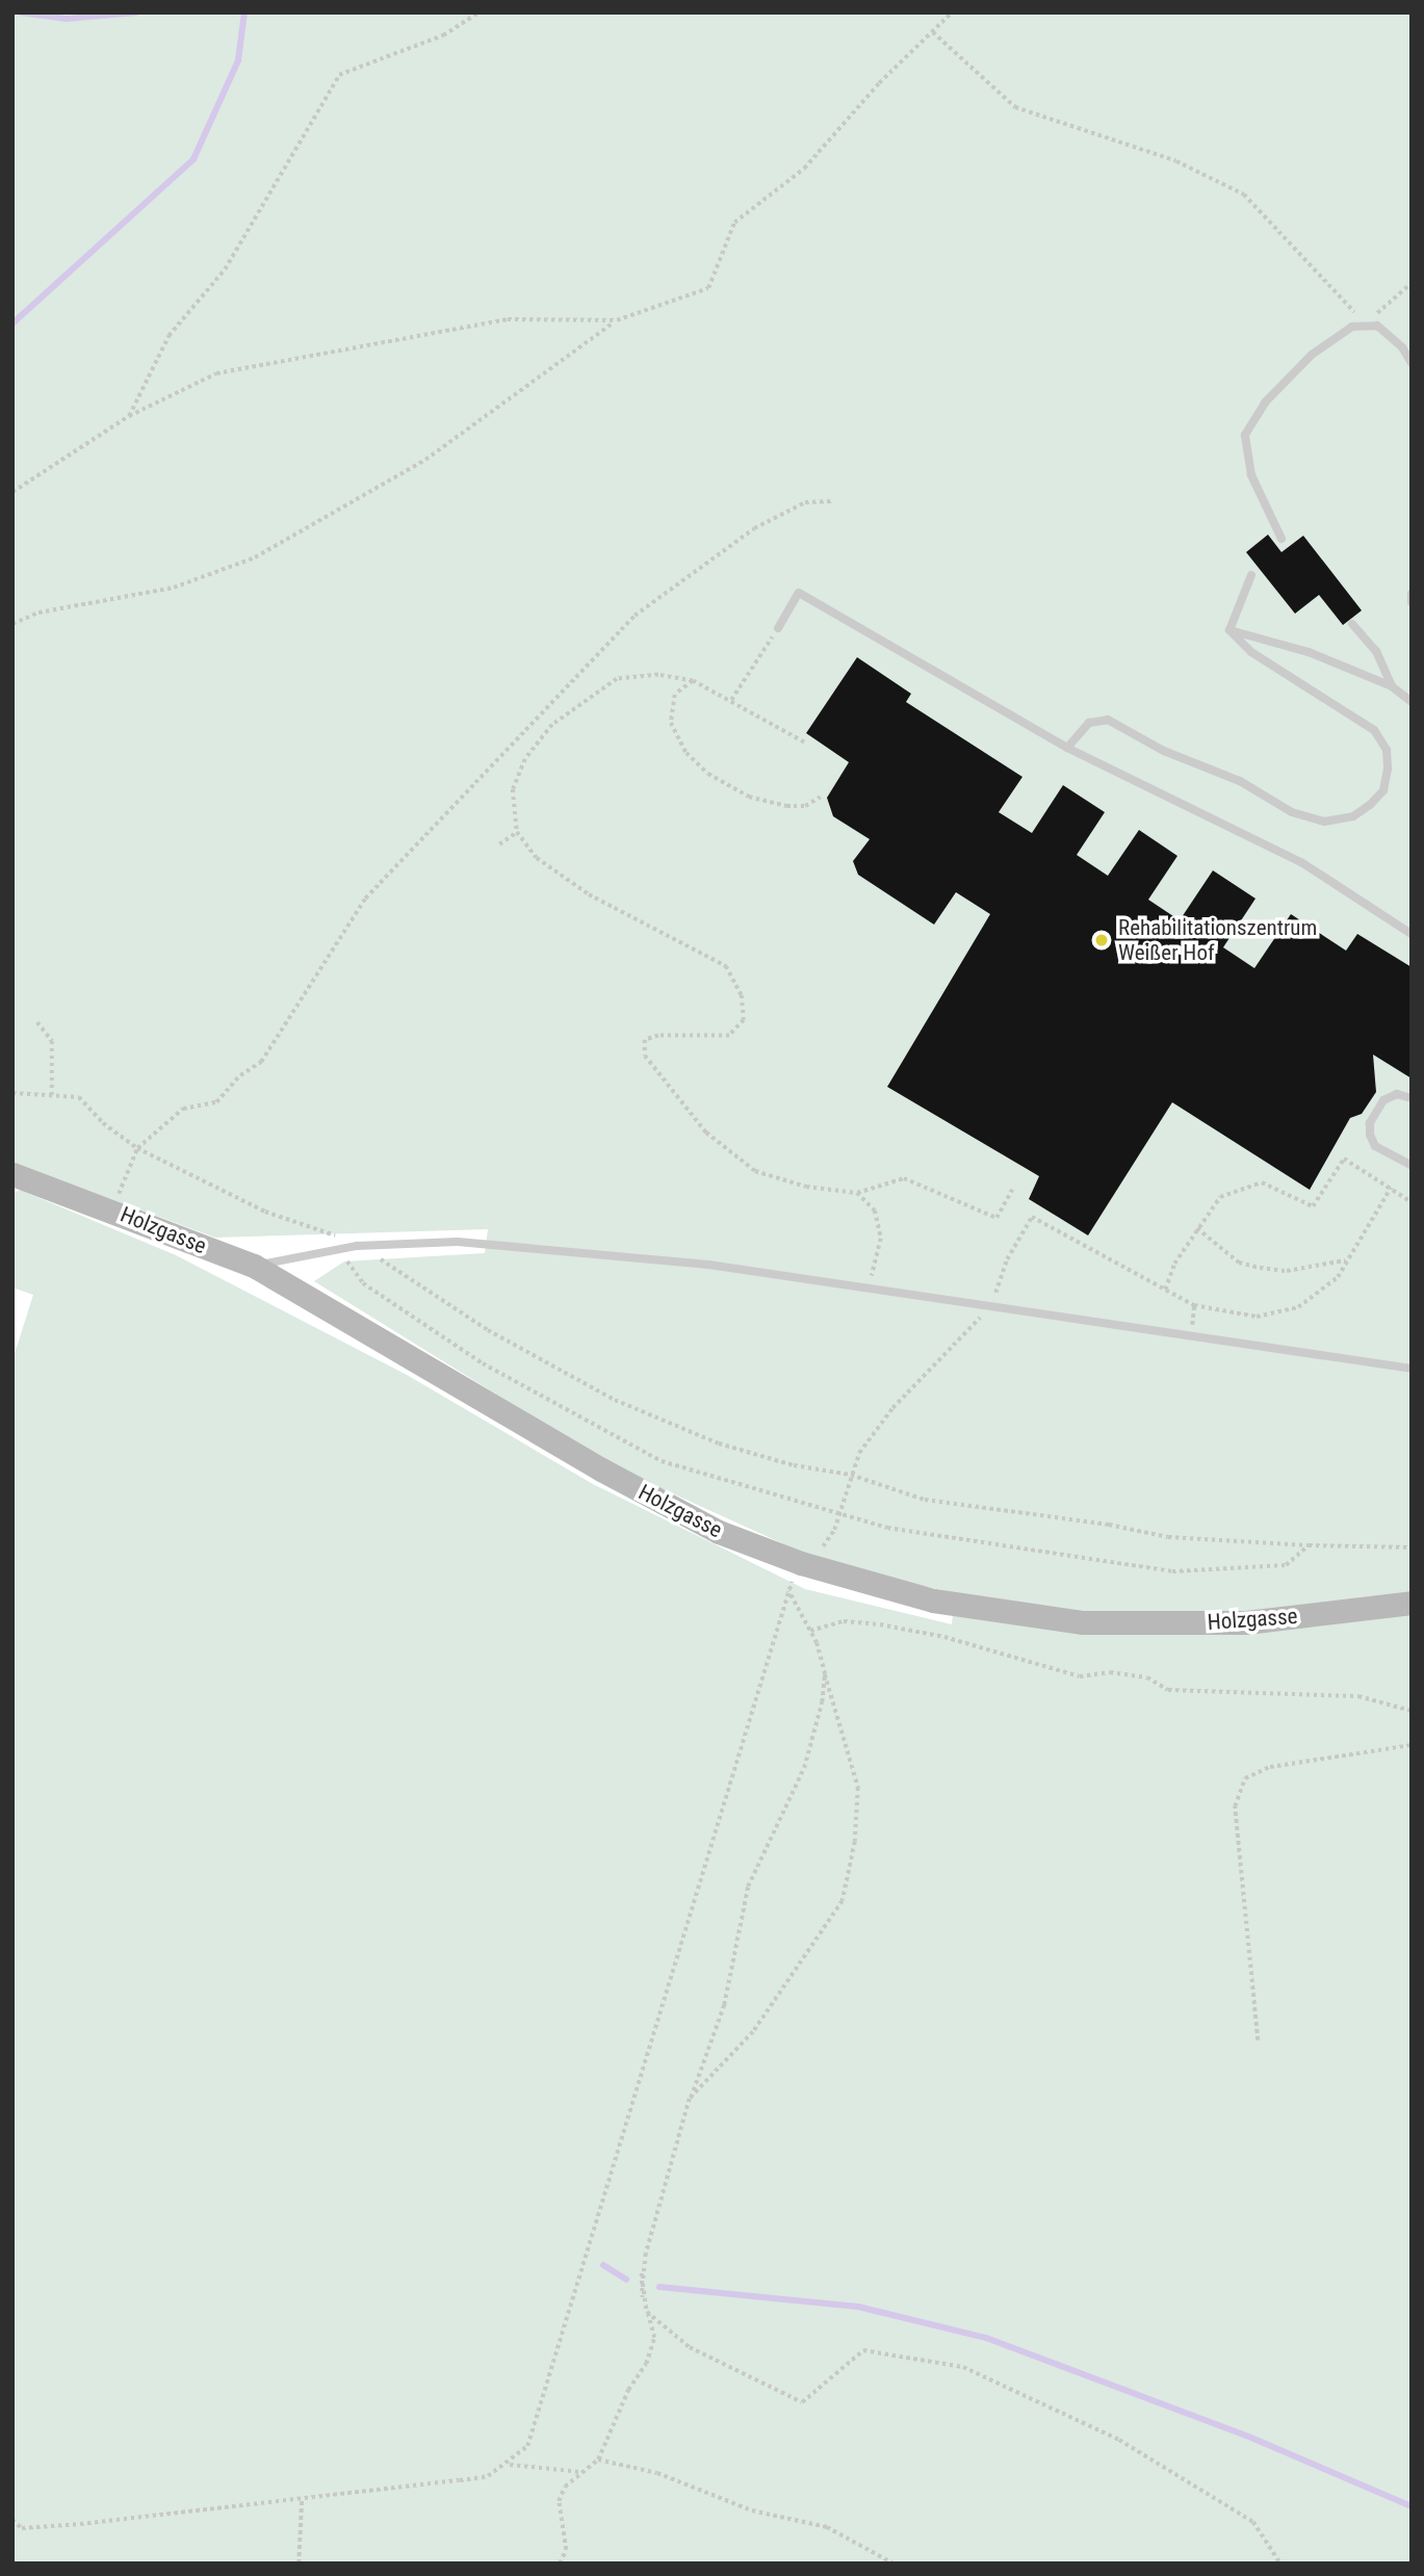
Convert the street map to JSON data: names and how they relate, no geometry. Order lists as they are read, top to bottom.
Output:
{
  "streets": {
    "street": ["Holzgasse"]
  },
  "places": ["Rehabilitationszentrum Weißer Hof"]
}
